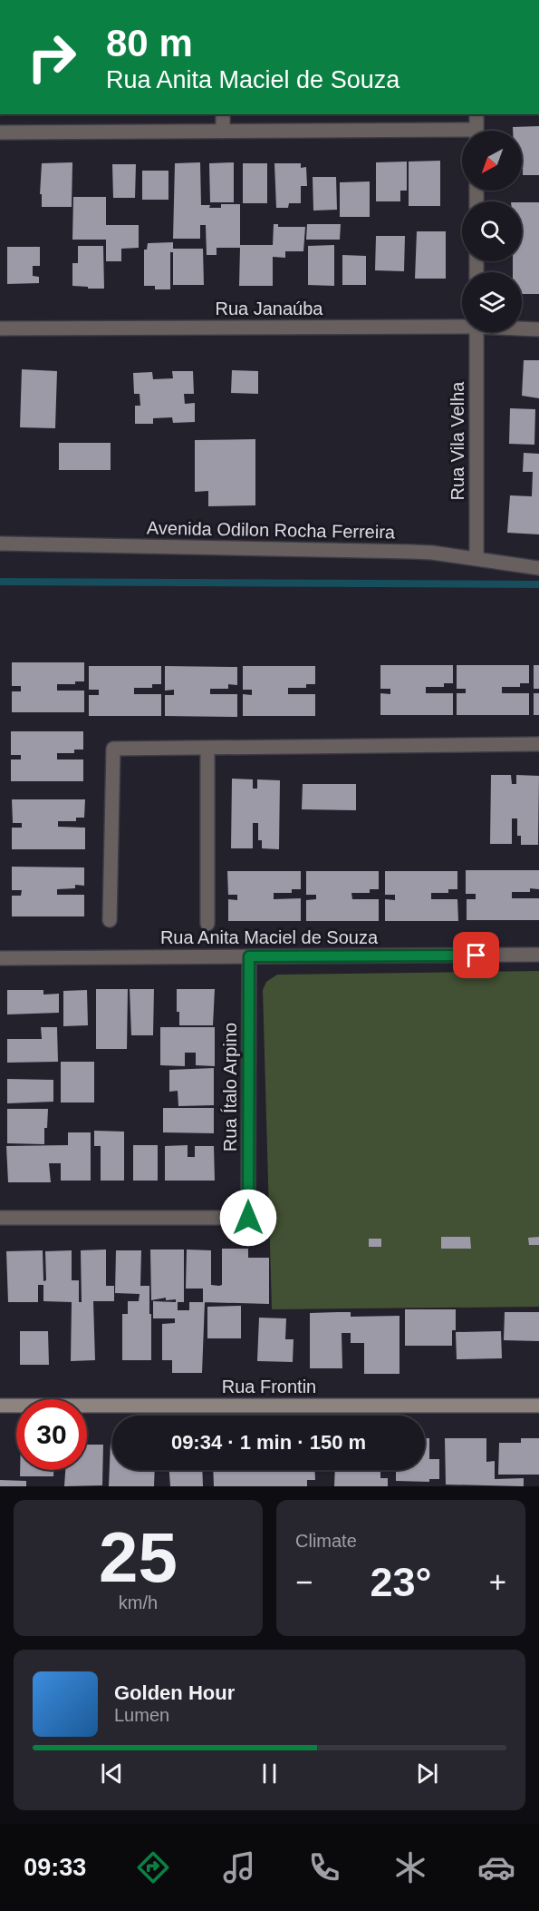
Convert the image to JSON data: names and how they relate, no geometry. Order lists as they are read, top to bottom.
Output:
{
  "streets": {
    "street": [
      "Rua Janaúba",
      "Rua Vila Velha",
      "Avenida Odilon Rocha Ferreira",
      "Rua Anita Maciel de Souza",
      "Rua Ítalo Arpino",
      "Rua Frontin"
    ]
  },
  "crossings": [
    ["Rua Vila Velha", "Avenida Odilon Rocha Ferreira"],
    ["Rua Anita Maciel de Souza", "Rua Ítalo Arpino"]
  ],
  "north": "bottom left",
  "page": {
    "turn": ["80 m", "Rua Anita Maciel de Souza"],
    "limit": "30",
    "trip": "09:34 · 1 min · 150 m",
    "tile": [
      ["25", "km/h"],
      "Climate"
    ],
    "heat": ["−", "23°", "+"],
    "song": ["Golden Hour", "Lumen"],
    "tabs": "09:33"
  }
}
